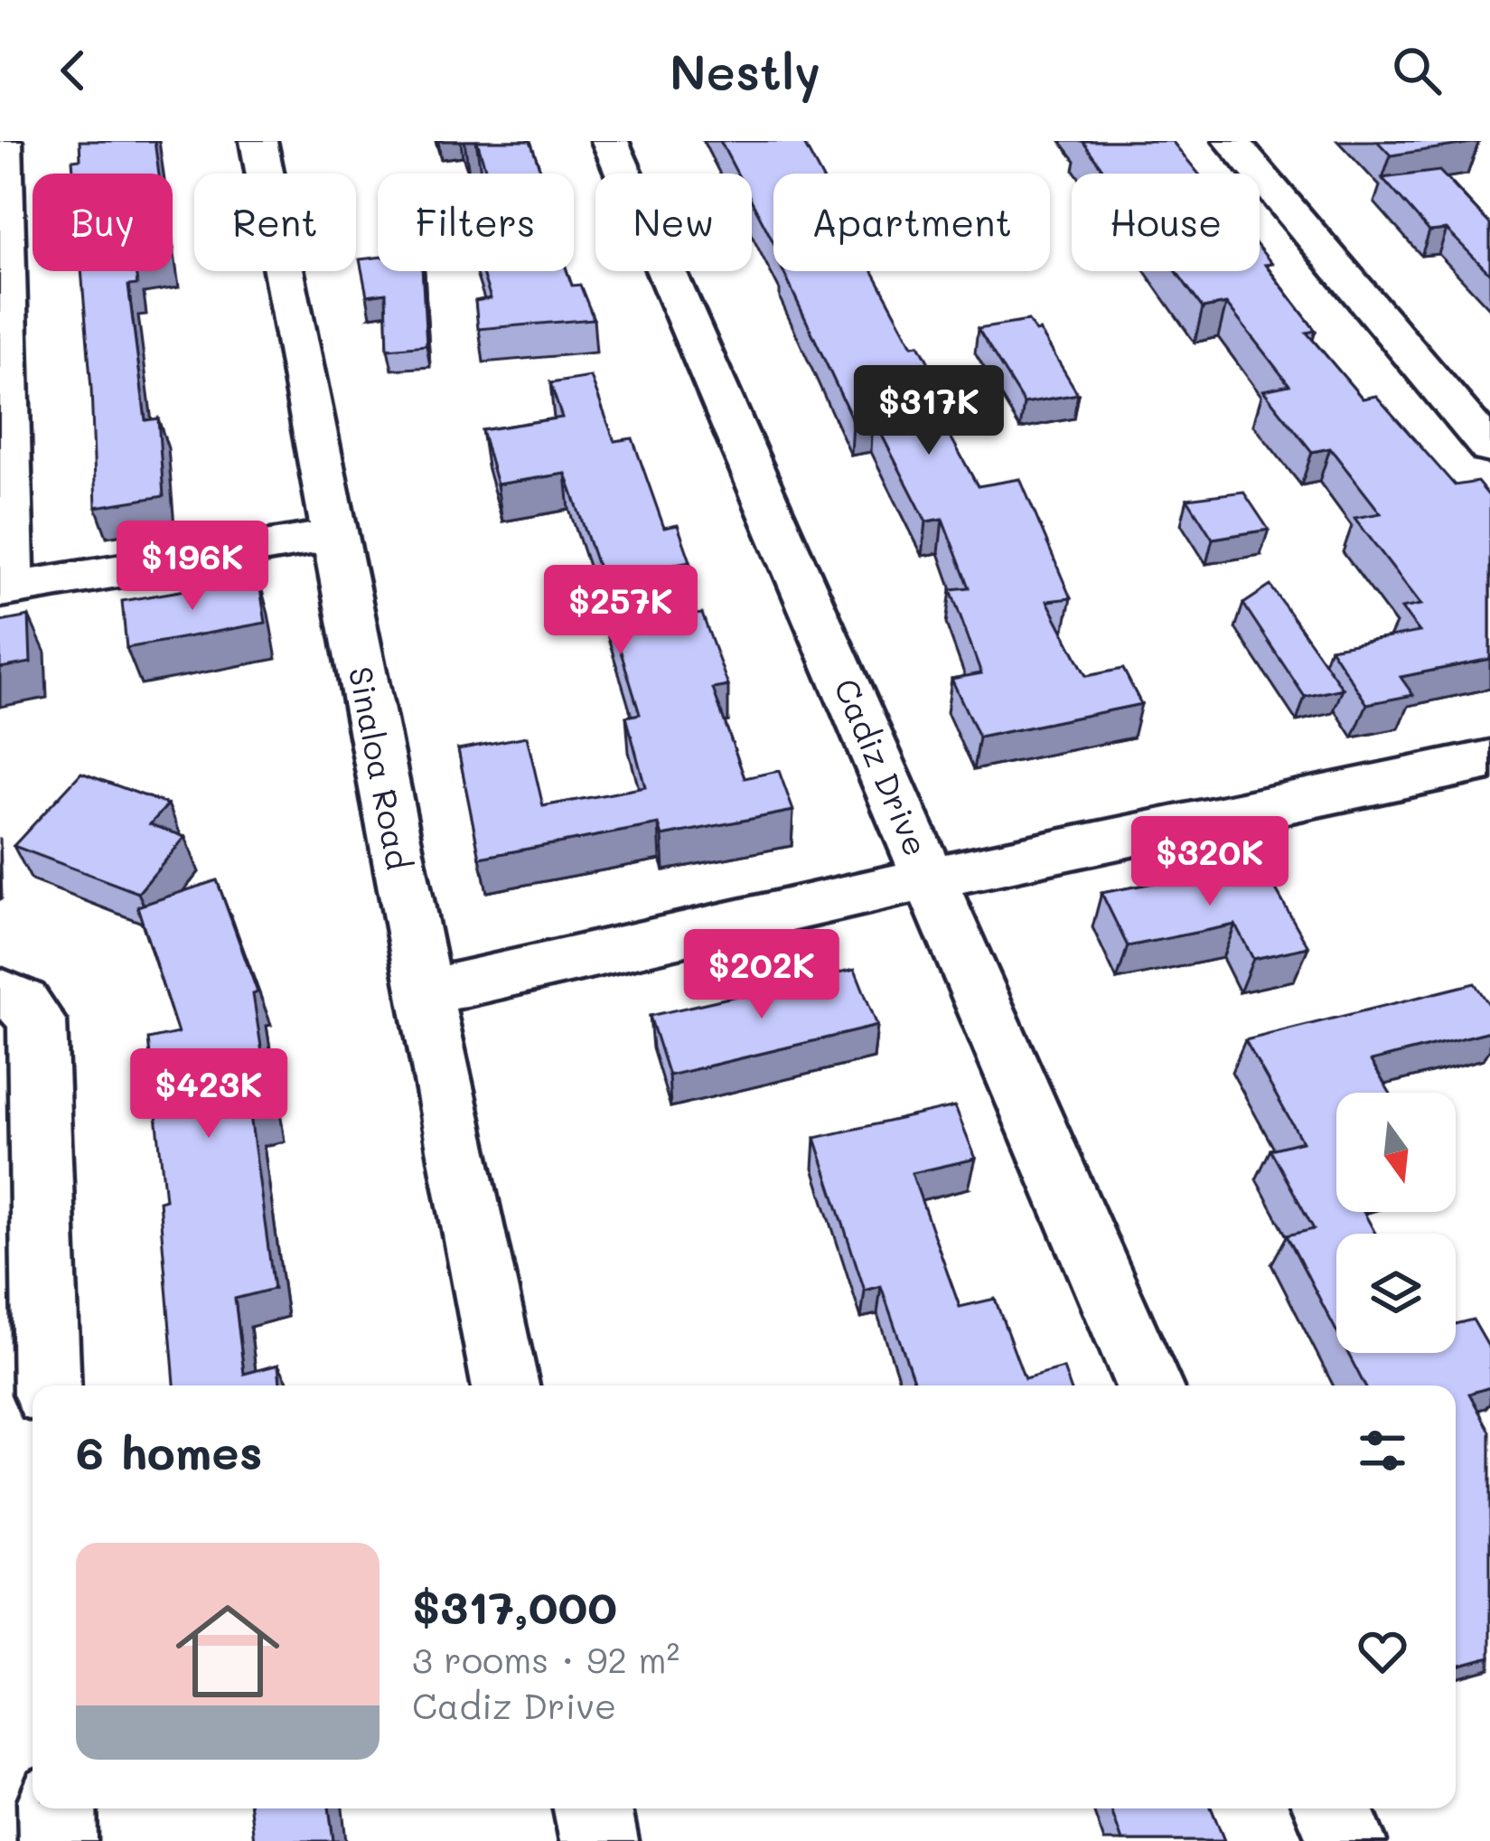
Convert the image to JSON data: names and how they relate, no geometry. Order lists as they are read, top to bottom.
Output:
{
  "streets": {
    "street": ["Cadiz Drive", "Sinaloa Road"]
  },
  "north": "bottom",
  "page": {
    "header": "Nestly",
    "chip": [
      "Buy",
      "Rent",
      "Filters",
      "New",
      "Apartment",
      "House"
    ],
    "price": [
      "$317K",
      "$196K",
      "$257K",
      "$320K",
      "$202K",
      "$423K"
    ],
    "heading": "6 homes",
    "list": [
      {
        "name": "$317,000",
        "note": "3 rooms · 92 m² · Cadiz Drive"
      }
    ]
  }
}
